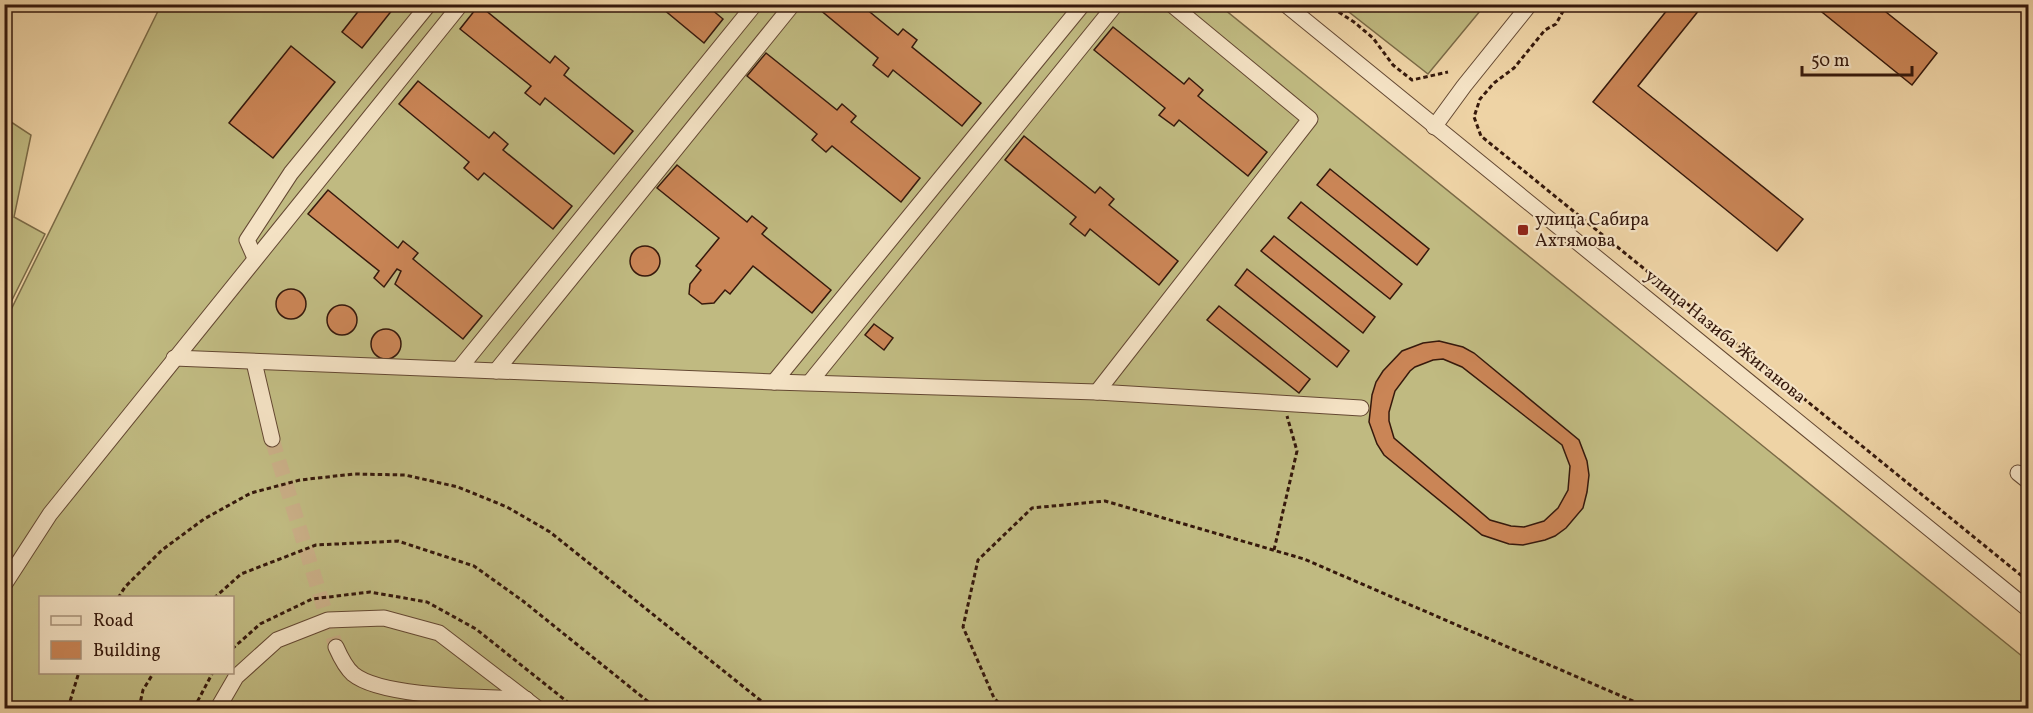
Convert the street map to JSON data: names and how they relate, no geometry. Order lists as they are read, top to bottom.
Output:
{
  "streets": {
    "street": ["улица Назиба Жиганова"]
  },
  "places": {
    "transit": ["улица Сабира Ахтямова"]
  },
  "legend": ["Road", "Building"],
  "scale_bar": "50 m"
}
